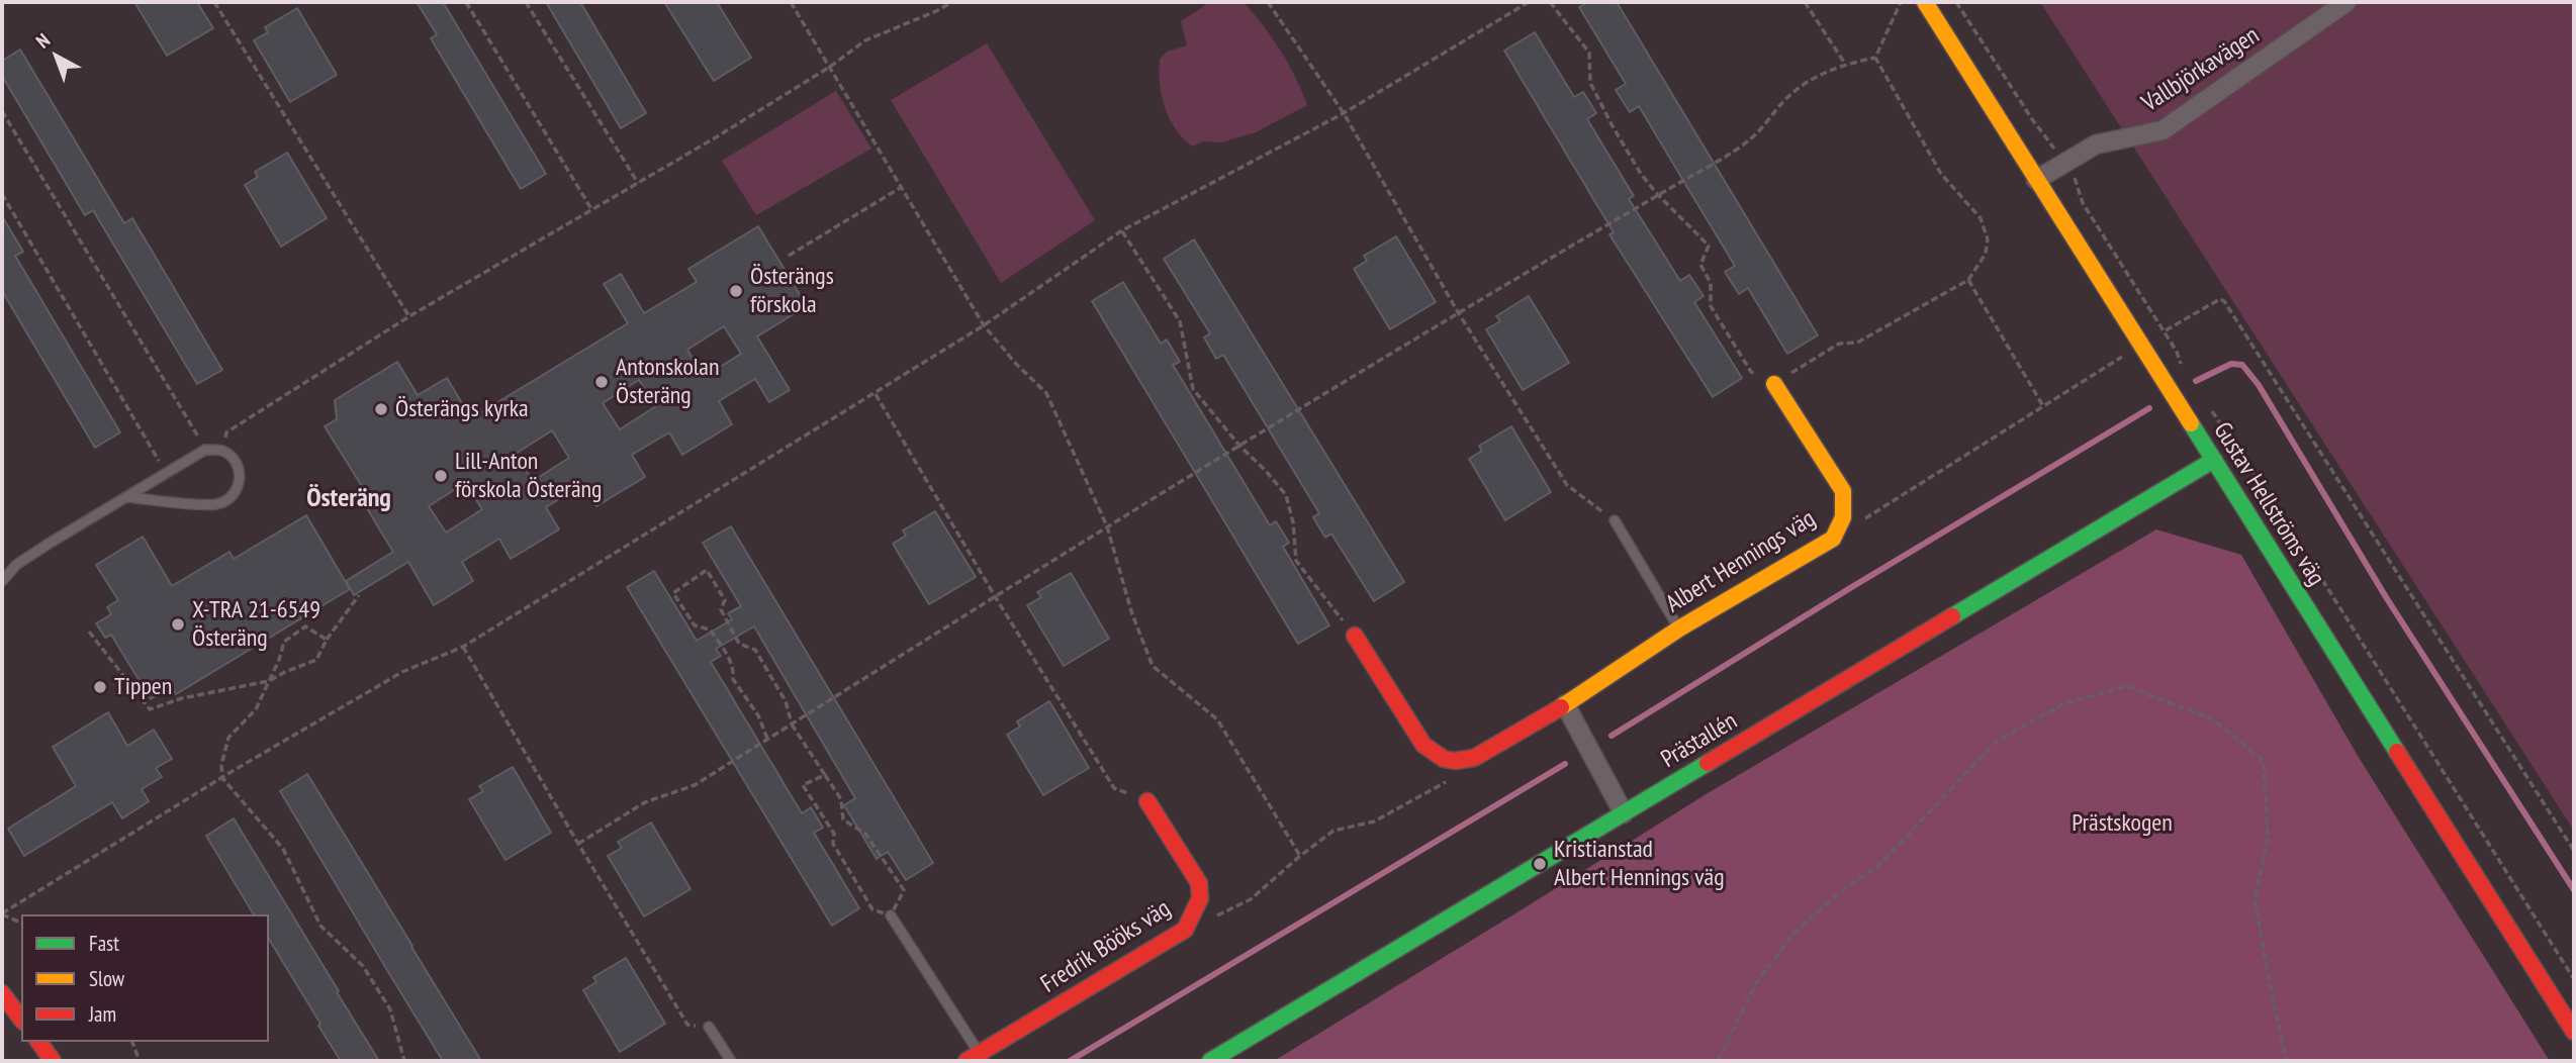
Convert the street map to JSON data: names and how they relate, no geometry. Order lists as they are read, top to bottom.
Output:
{
  "streets": {
    "street": [
      "Vallbjörkavägen",
      "Gustav Hellströms väg",
      "Albert Hennings väg",
      "Prästallén",
      "Fredrik Bööks väg"
    ]
  },
  "crossings": [
    ["Vallbjörkavägen", "Gustav Hellströms väg"],
    ["Gustav Hellströms väg", "Prästallén"]
  ],
  "districts": ["Österäng"],
  "parks": ["Prästskogen"],
  "places": [
    "Österängs förskola",
    "Antonskolan Österäng",
    "Österängs kyrka",
    "Lill-Anton förskola Österäng",
    "X-TRA 21-6549 Österäng",
    "Tippen",
    "Kristianstad Albert Hennings väg"
  ],
  "legend": ["Fast", "Slow", "Jam"],
  "north": "top left"
}
